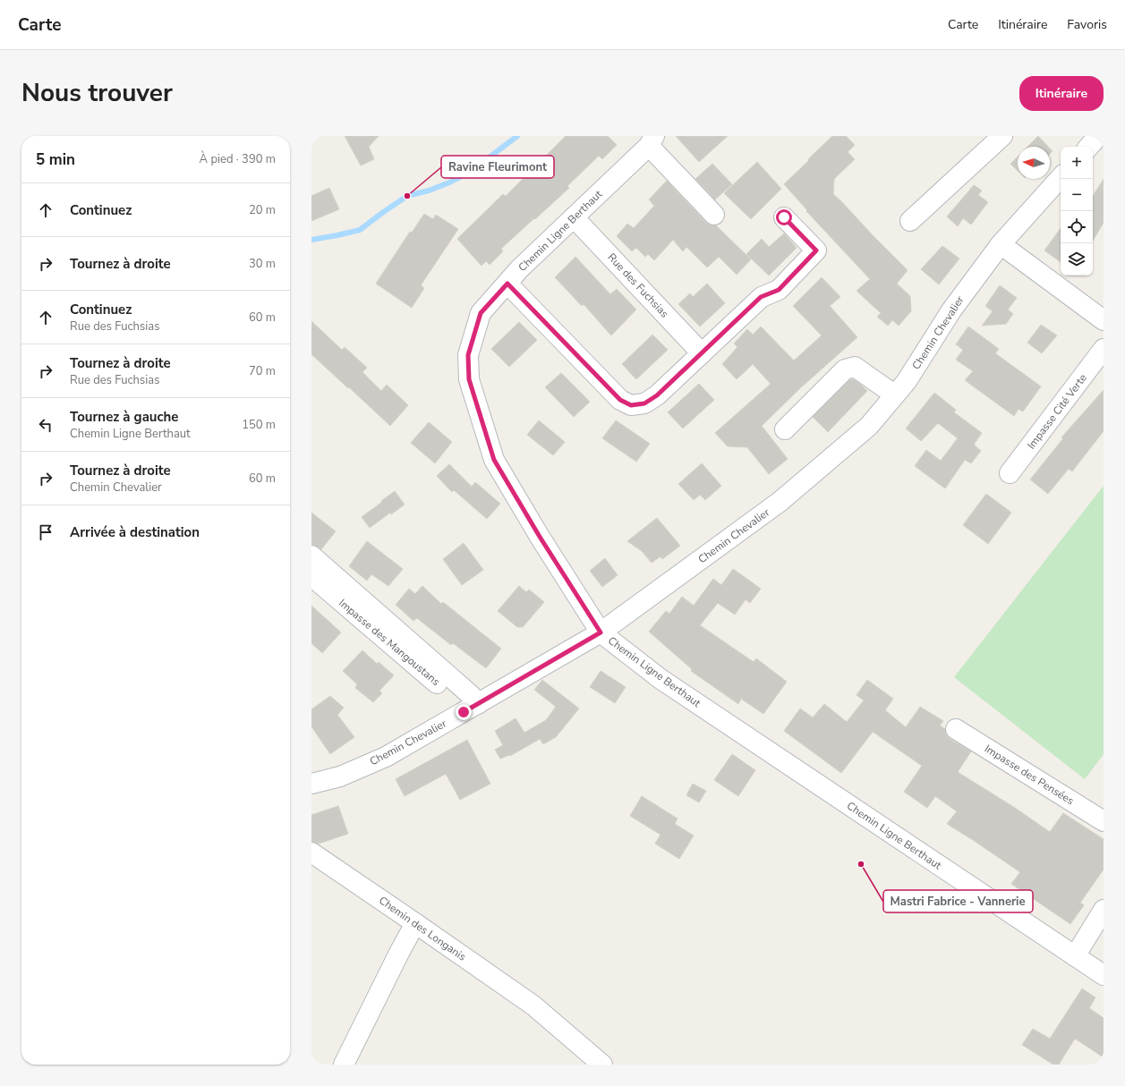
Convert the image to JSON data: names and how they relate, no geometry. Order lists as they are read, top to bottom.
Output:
{
  "streets": {
    "street": [
      "Chemin Ligne Berthaut",
      "Rue des Fuchsias",
      "Chemin Chevalier",
      "Impasse Cité Verte",
      "Impasse des Mangoustans",
      "Impasse des Pensées",
      "Chemin des Longanis"
    ]
  },
  "crossings": [
    ["Chemin Ligne Berthaut", "Rue des Fuchsias"],
    ["Chemin Ligne Berthaut", "Chemin Chevalier"],
    ["Chemin Chevalier", "Impasse des Mangoustans"]
  ],
  "places": ["Ravine Fleurimont", "Mastri Fabrice - Vannerie"],
  "north": "left",
  "page": {
    "header": "Carte",
    "nav": ["Carte", "Itinéraire", "Favoris"],
    "title": "Nous trouver",
    "buttons": "Itinéraire",
    "heading": ["5 min", "À pied · 390 m"],
    "map_buttons": ["+", "−"],
    "list": [
      ["Continuez", "20 m"],
      ["Tournez à droite", "30 m"],
      ["Continuez", "Rue des Fuchsias", "60 m"],
      ["Tournez à droite", "Rue des Fuchsias", "70 m"],
      ["Tournez à gauche", "Chemin Ligne Berthaut", "150 m"],
      ["Tournez à droite", "Chemin Chevalier", "60 m"],
      "Arrivée à destination"
    ]
  }
}
